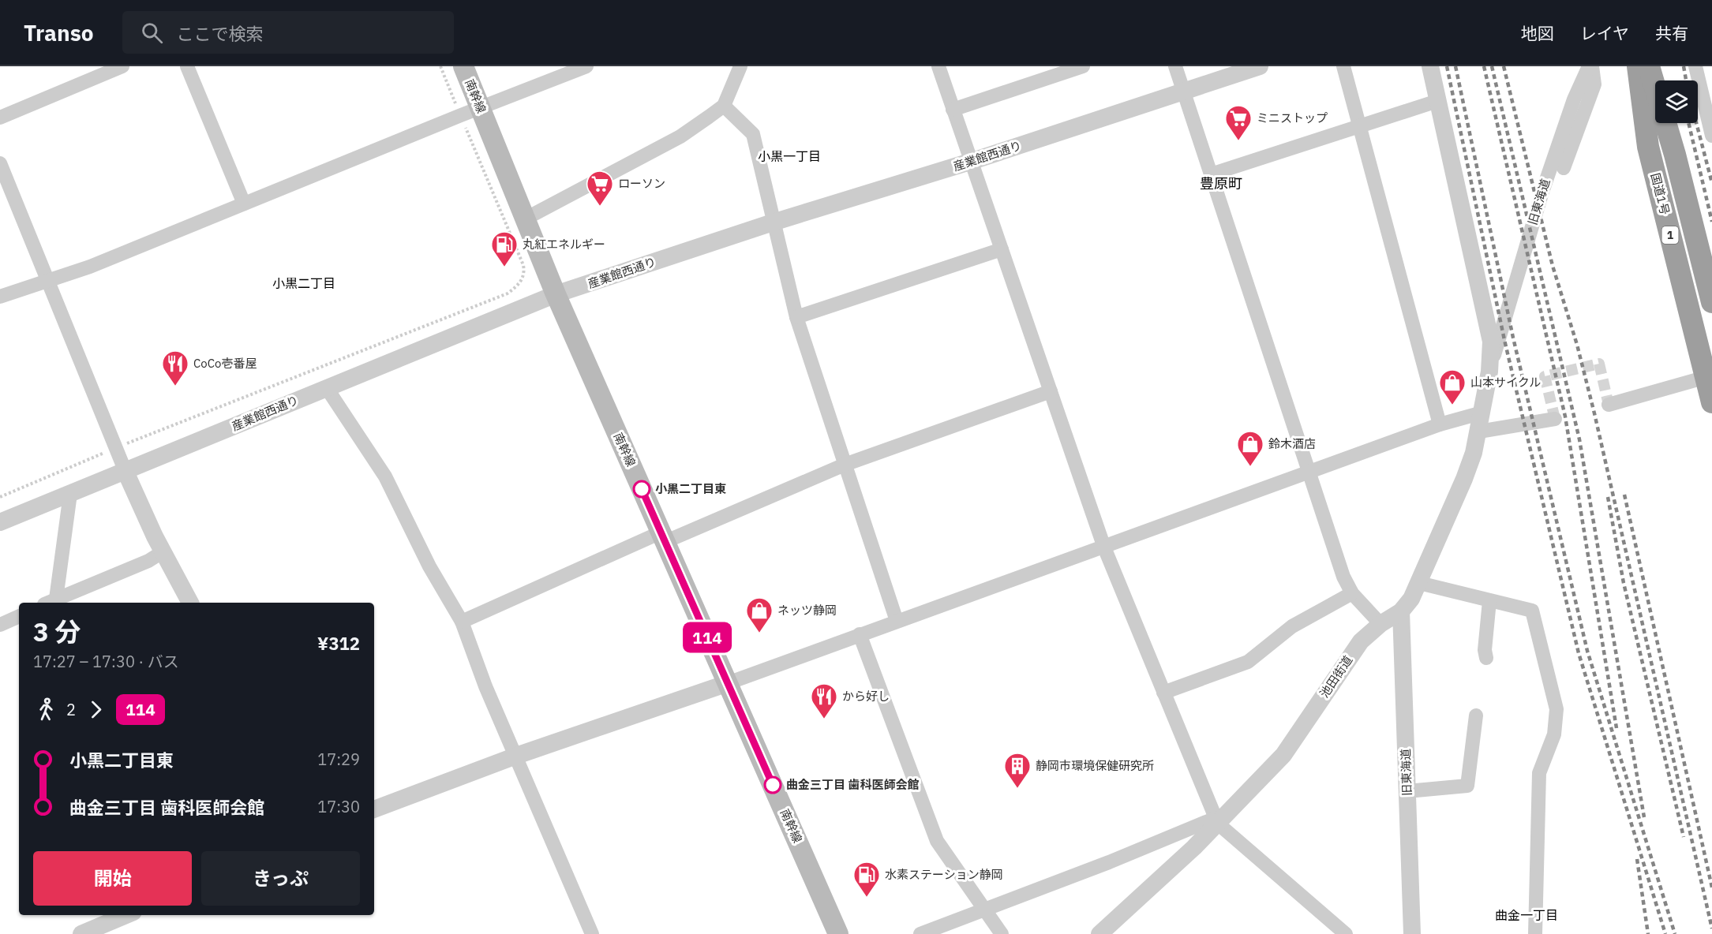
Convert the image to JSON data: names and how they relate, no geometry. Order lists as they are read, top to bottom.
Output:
{
  "streets": {
    "highway": ["国道1号", "1"],
    "main road": ["南幹線"],
    "street": ["産業館西通り", "旧東海道", "池田街道"]
  },
  "crossings": [
    ["南幹線", "産業館西通り"],
    ["旧東海道", "池田街道"]
  ],
  "districts": [
    "小黒一丁目",
    "豊原町",
    "小黒二丁目",
    "曲金一丁目"
  ],
  "places": {
    "supermarket": ["ミニストップ", "ローソン"],
    "fuel station": ["丸紅エネルギー", "水素ステーション静岡"],
    "restaurant": ["CoCo壱番屋", "から好し"],
    "shop": ["山本サイクル", "鈴木酒店", "ネッツ静岡"],
    "other": ["小黒二丁目東", "曲金三丁目 歯科医師会館"],
    "building": ["静岡市環境保健研究所"]
  },
  "lines": ["bus line 114"],
  "page": {
    "header": "Transo",
    "search": "ここで検索",
    "nav": ["地図", "レイヤ", "共有"],
    "on_map": "114",
    "heading": ["3 分", "17:27 – 17:30 · バス", "¥312"],
    "legs": ["2", "114"],
    "list": [
      {
        "name": "小黒二丁目東",
        "value": "17:29"
      },
      {
        "name": "曲金三丁目 歯科医師会館",
        "value": "17:30"
      }
    ],
    "buttons": ["開始", "きっぷ"]
  }
}
